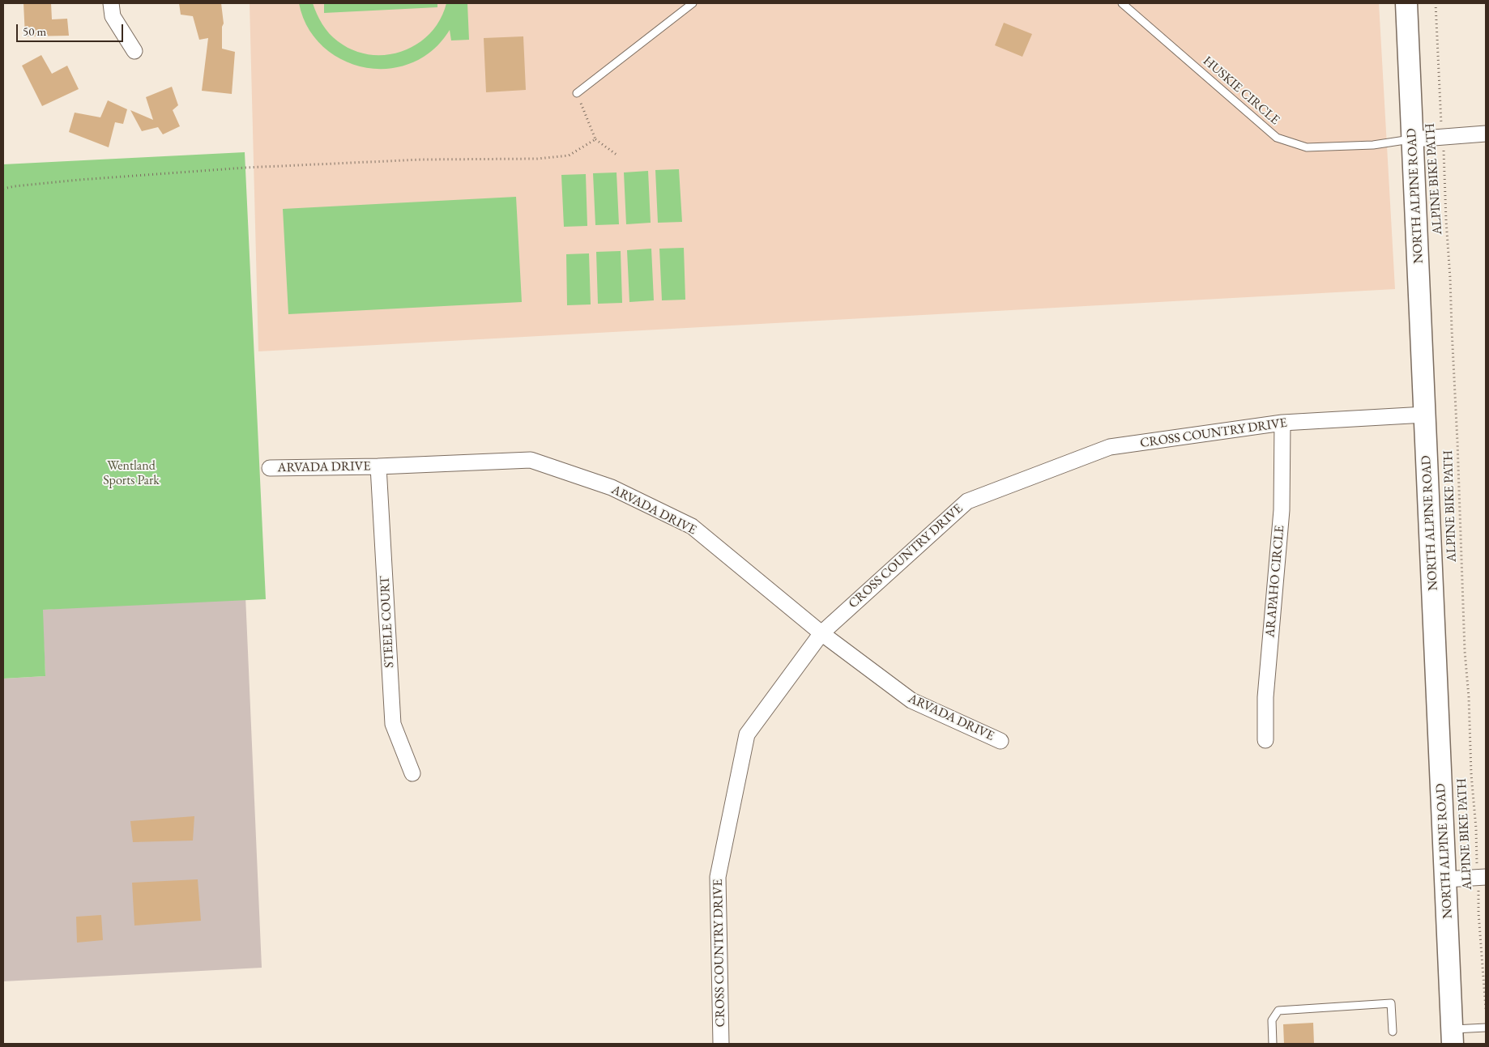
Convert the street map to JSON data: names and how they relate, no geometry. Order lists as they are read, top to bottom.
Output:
{
  "streets": {
    "main road": ["NORTH ALPINE ROAD"],
    "street": [
      "CROSS COUNTRY DRIVE",
      "ARVADA DRIVE",
      "ARAPAHO CIRCLE",
      "STEELE COURT"
    ],
    "lane": ["HUSKIE CIRCLE"],
    "path": ["ALPINE BIKE PATH"]
  },
  "crossings": [
    ["HUSKIE CIRCLE", "NORTH ALPINE ROAD"],
    ["NORTH ALPINE ROAD", "CROSS COUNTRY DRIVE"],
    ["CROSS COUNTRY DRIVE", "ARVADA DRIVE"],
    ["CROSS COUNTRY DRIVE", "ARAPAHO CIRCLE"],
    ["ARVADA DRIVE", "STEELE COURT"]
  ],
  "parks": ["Wentland Sports Park"],
  "scale_bar": "50 m"
}
